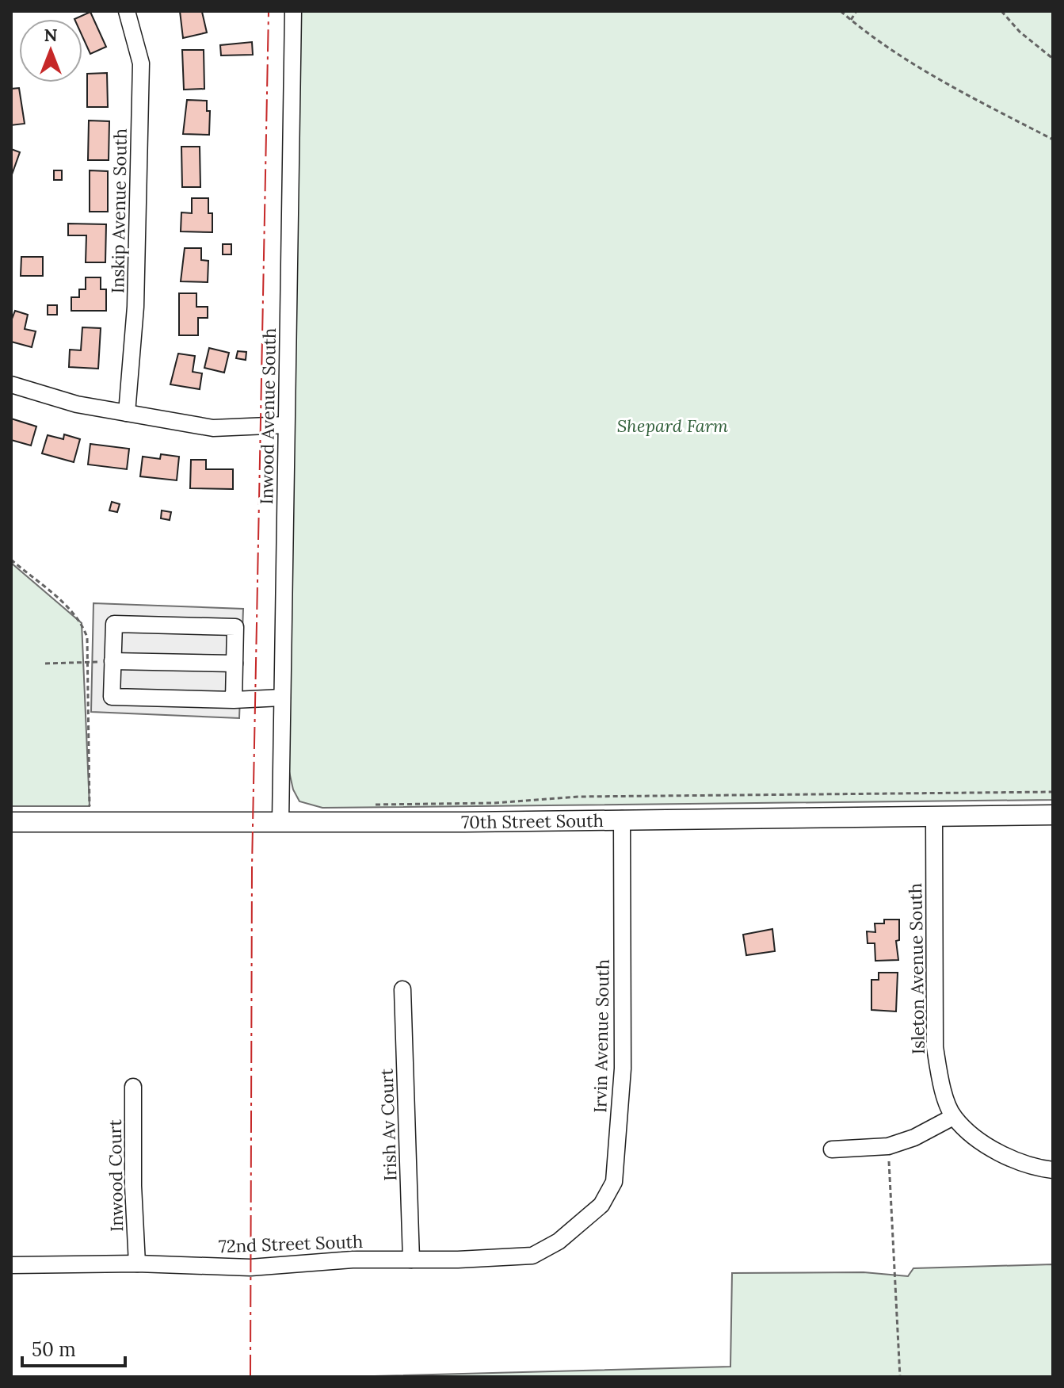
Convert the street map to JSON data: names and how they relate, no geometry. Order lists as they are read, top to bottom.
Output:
{
  "streets": {
    "main road": ["70th Street South"],
    "street": [
      "Inskip Avenue South",
      "Inwood Avenue South",
      "Isleton Avenue South",
      "Irvin Avenue South",
      "Irish Av Court",
      "Inwood Court",
      "72nd Street South"
    ]
  },
  "crossings": [
    ["Inwood Avenue South", "70th Street South"],
    ["70th Street South", "Isleton Avenue South"],
    ["70th Street South", "Irvin Avenue South"],
    ["Irvin Avenue South", "72nd Street South"],
    ["Irish Av Court", "72nd Street South"],
    ["Inwood Court", "72nd Street South"]
  ],
  "parks": ["Shepard Farm"],
  "scale_bar": "50 m",
  "north": "top"
}
